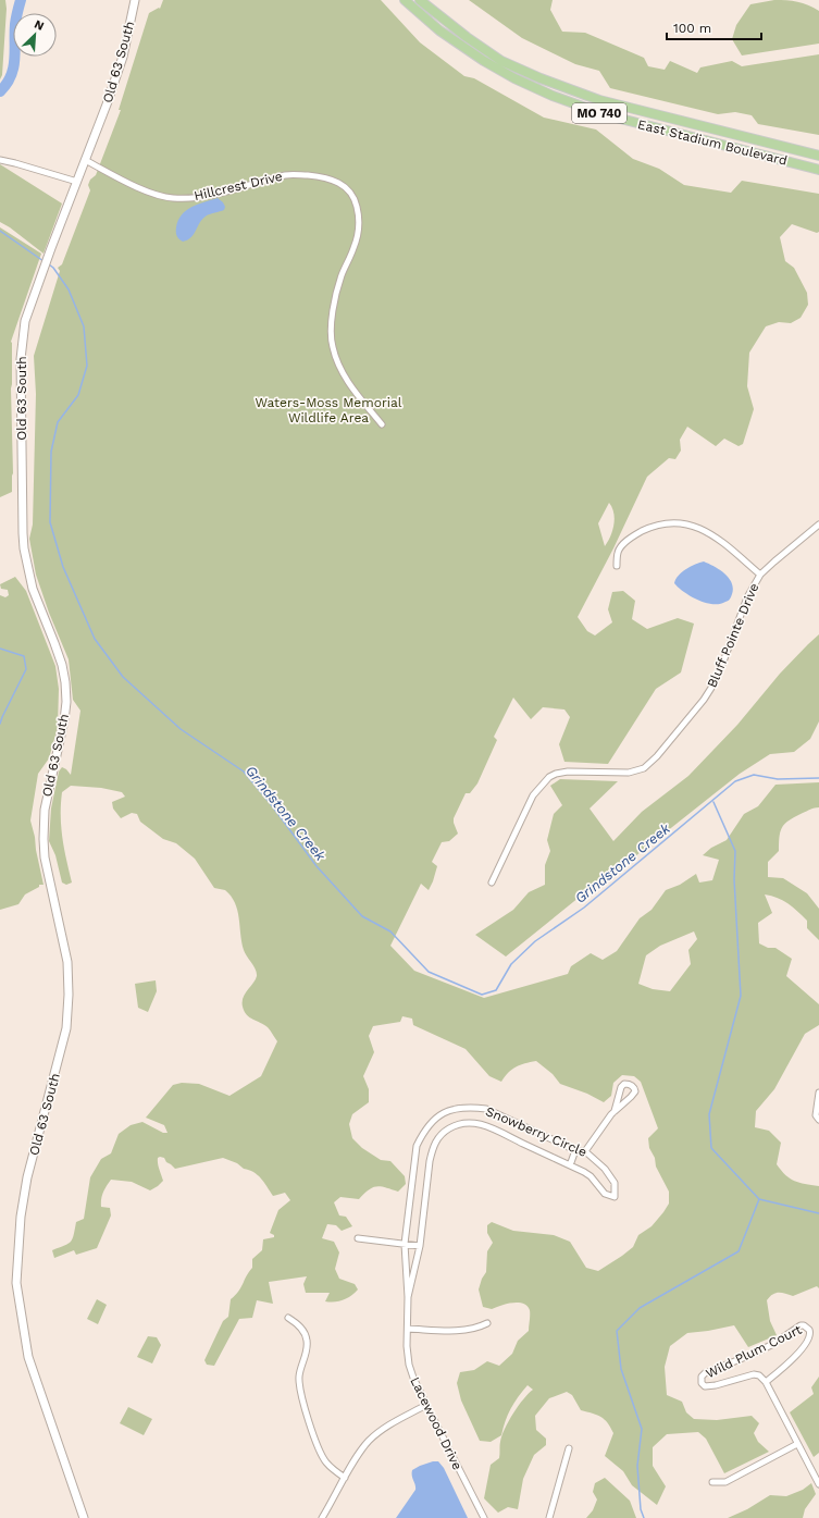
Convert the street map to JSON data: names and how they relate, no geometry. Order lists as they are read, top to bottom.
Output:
{
  "streets": {
    "main road": ["Old 63 South", "MO 740", "East Stadium Boulevard"],
    "street": [
      "Hillcrest Drive",
      "Bluff Pointe Drive",
      "Snowberry Circle",
      "Wild Plum Court",
      "Lacewood Drive"
    ]
  },
  "crossings": [
    ["Old 63 South", "Hillcrest Drive"],
    ["Snowberry Circle", "Lacewood Drive"]
  ],
  "water": ["Grindstone Creek"],
  "parks": ["Waters-Moss Memorial Wildlife Area"],
  "scale_bar": "100 m",
  "north": "top right"
}
